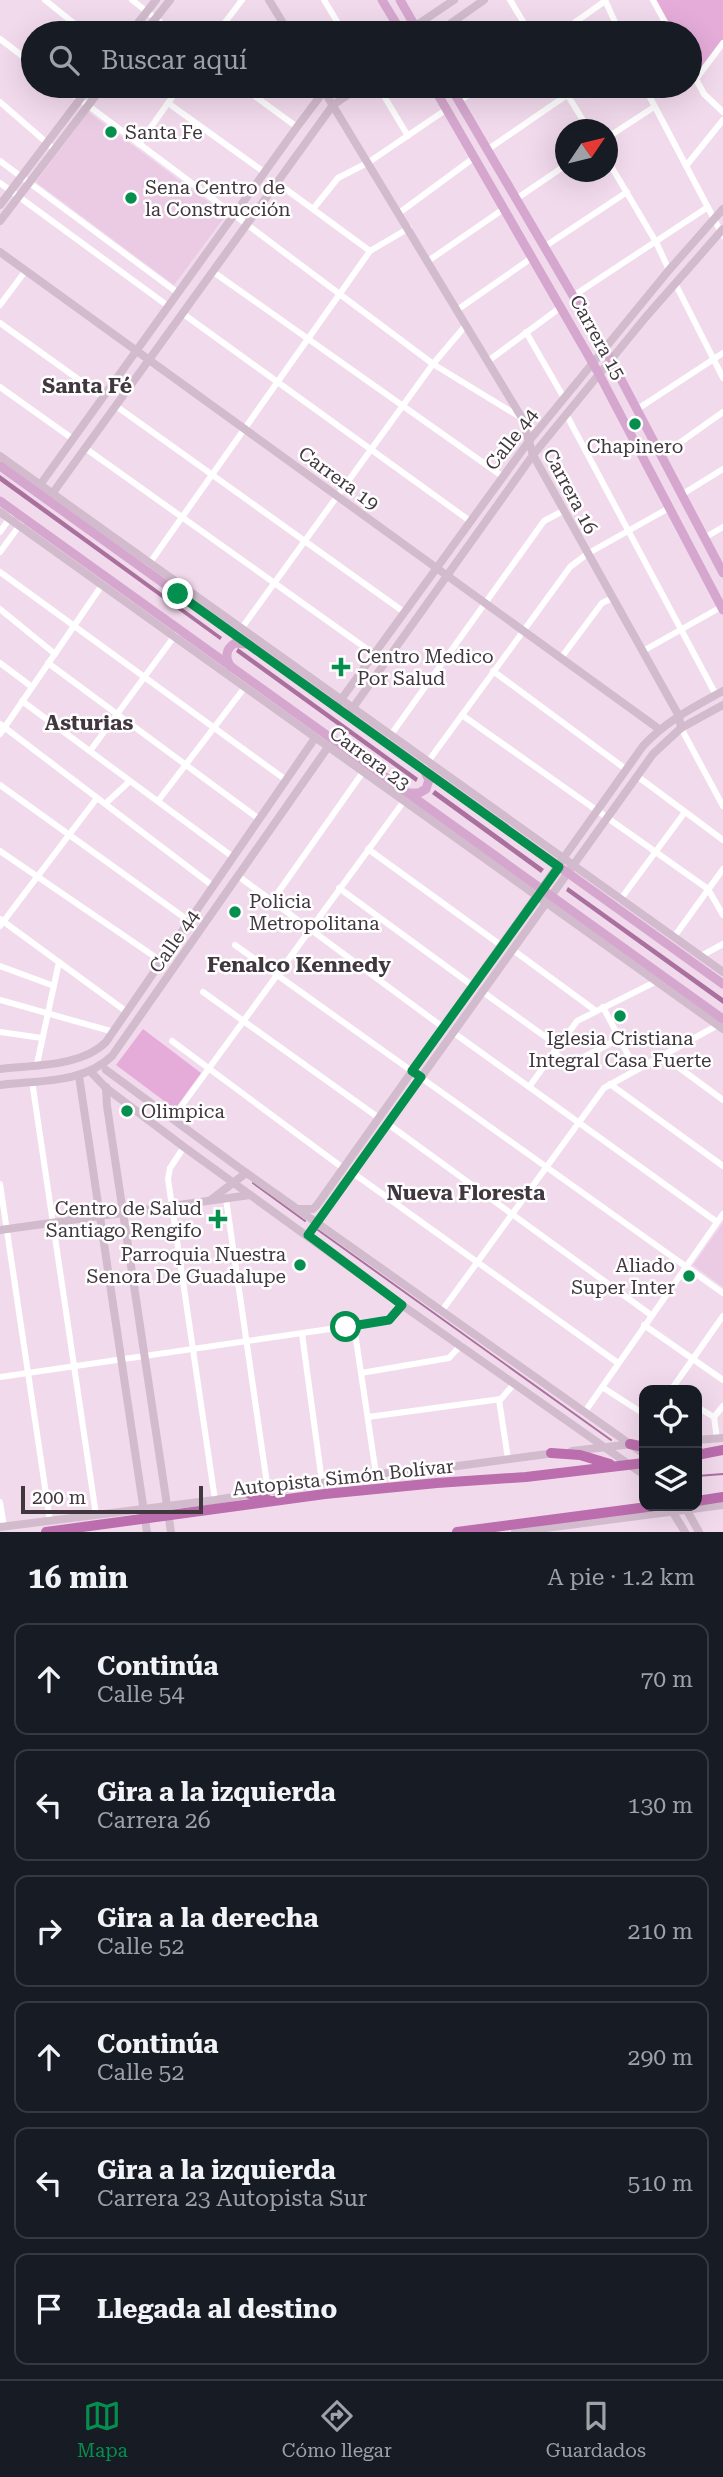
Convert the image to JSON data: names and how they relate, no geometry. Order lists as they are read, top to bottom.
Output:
{
  "streets": {
    "highway": ["Autopista Simón Bolívar"],
    "main road": ["Carrera 15"],
    "street": [
      "Calle 44",
      "Carrera 19",
      "Carrera 16",
      "Carrera 23"
    ]
  },
  "crossings": [
    ["Carrera 15", "Calle 44"],
    ["Calle 44", "Carrera 19"],
    ["Calle 44", "Carrera 16"],
    ["Calle 44", "Carrera 23"]
  ],
  "districts": [
    "Santa Fé",
    "Asturias",
    "Fenalco Kennedy",
    "Nueva Floresta"
  ],
  "places": {
    "other": [
      "Santa Fe",
      "Sena Centro de la Construcción",
      "Chapinero",
      "Policia Metropolitana",
      "Iglesia Cristiana Integral Casa Fuerte",
      "Olimpica",
      "Parroquia Nuestra Senora De Guadalupe",
      "Aliado Super Inter"
    ],
    "health": ["Centro Medico Por Salud", "Centro de Salud Santiago Rengifo"]
  },
  "scale_bar": "200 m",
  "north": "top right",
  "page": {
    "search": "Buscar aquí",
    "scale": "200 m",
    "heading": ["16 min", "A pie · 1.2 km"],
    "list": [
      ["Continúa", "Calle 54", "70 m"],
      ["Gira a la izquierda", "Carrera 26", "130 m"],
      ["Gira a la derecha", "Calle 52", "210 m"],
      ["Continúa", "Calle 52", "290 m"],
      ["Gira a la izquierda", "Carrera 23 Autopista Sur", "510 m"],
      "Llegada al destino"
    ],
    "nav": ["Mapa", "Cómo llegar", "Guardados"]
  }
}
